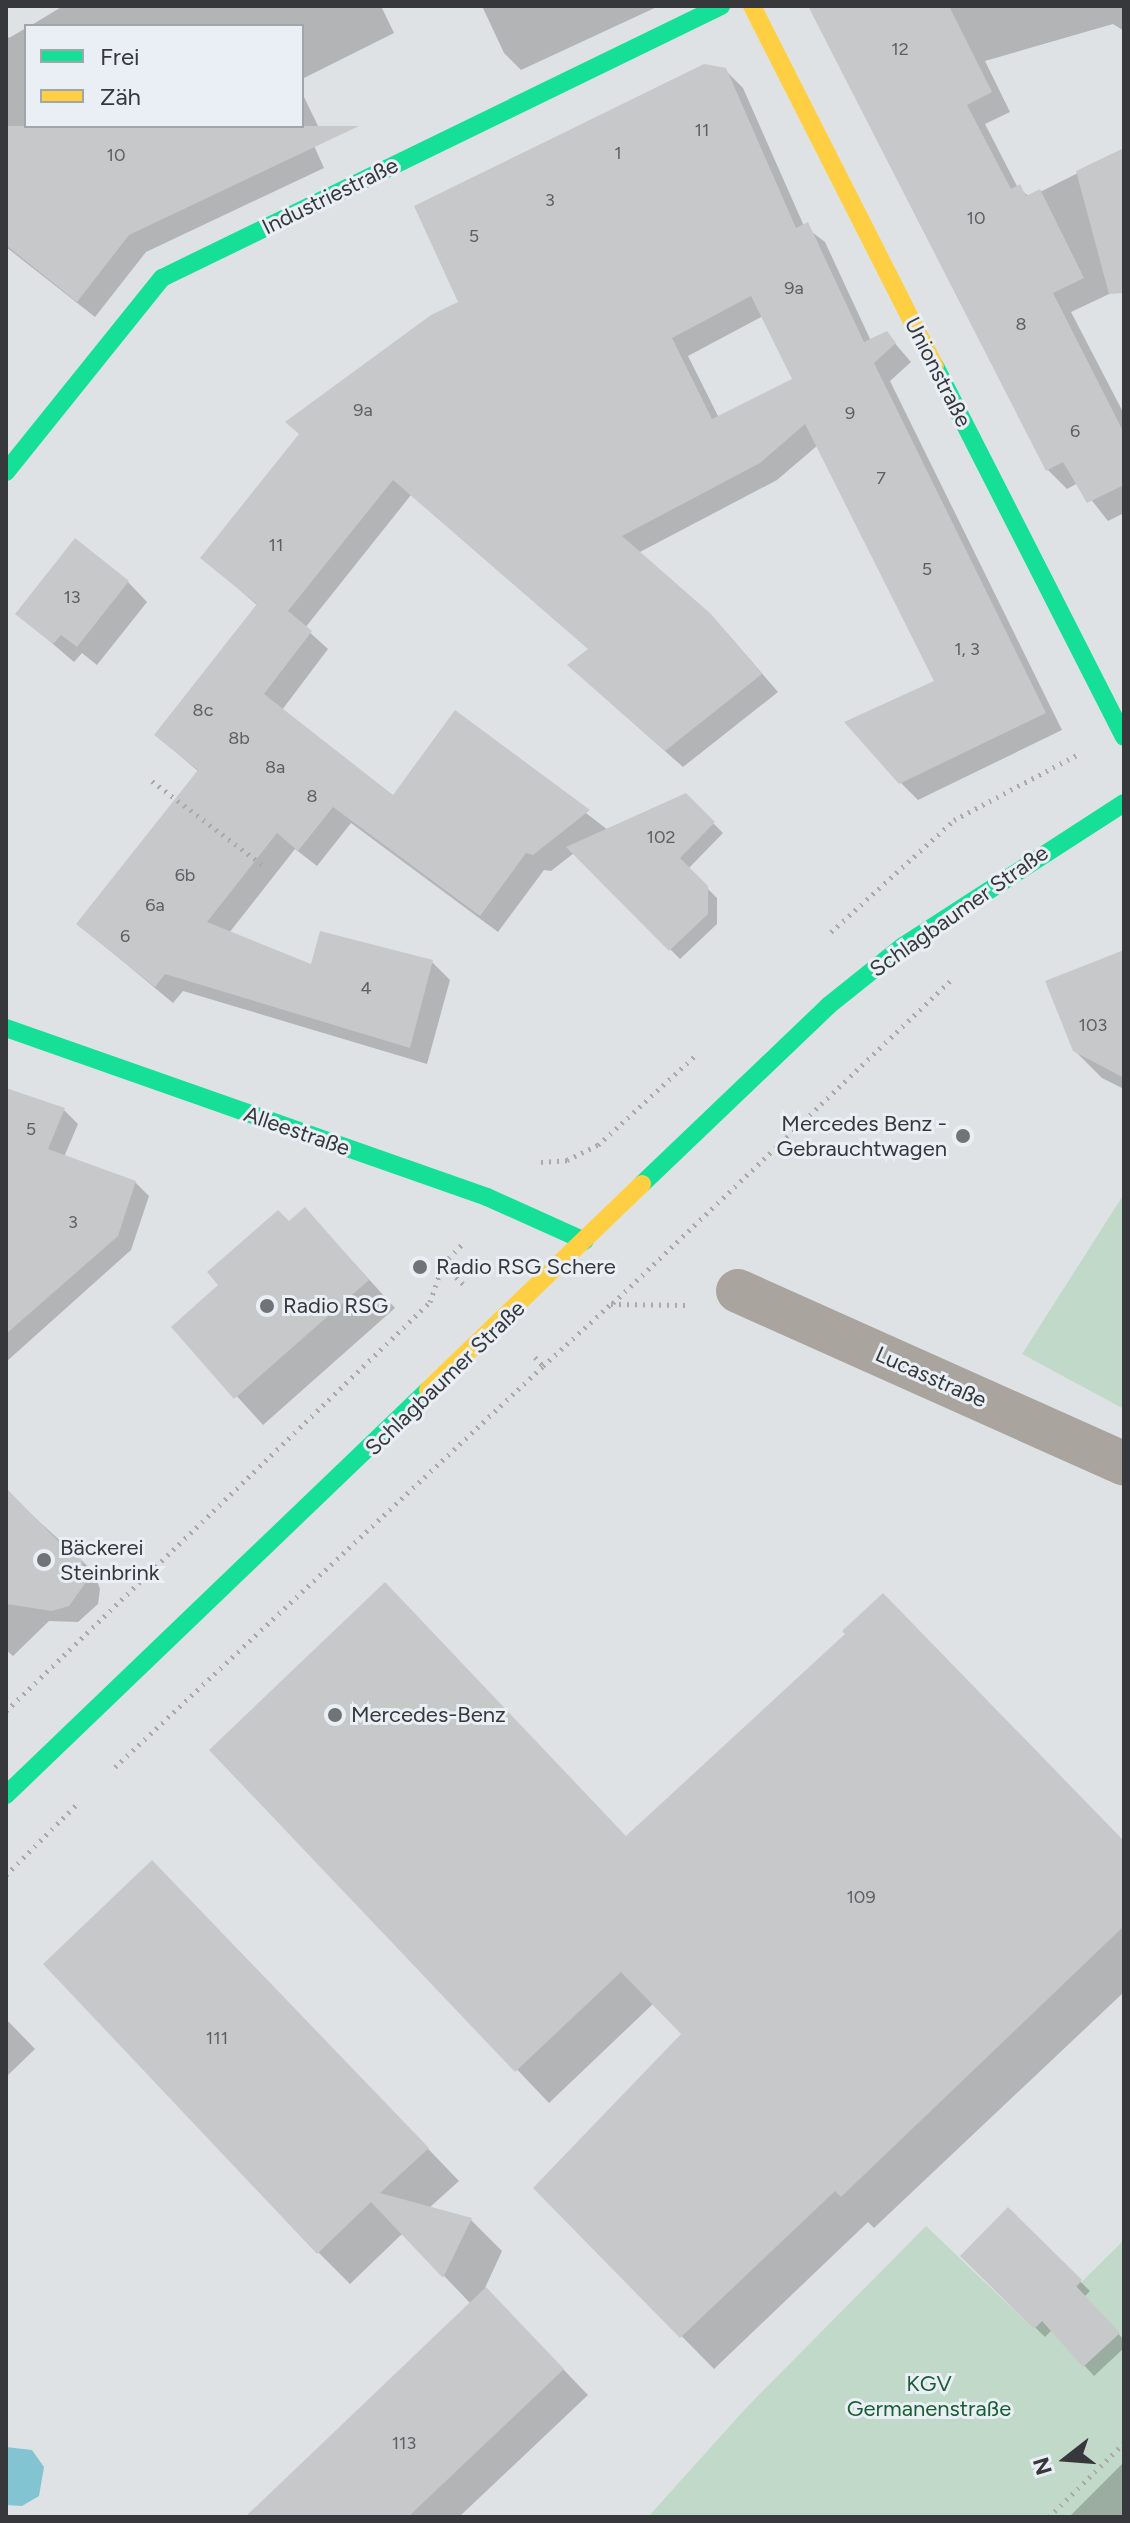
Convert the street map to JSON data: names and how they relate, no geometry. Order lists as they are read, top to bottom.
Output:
{
  "streets": {
    "street": [
      "Industriestraße",
      "Unionstraße",
      "Schlagbaumer Straße",
      "Alleestraße",
      "Lucasstraße"
    ]
  },
  "crossings": [
    ["Schlagbaumer Straße", "Alleestraße"]
  ],
  "parks": ["KGV Germanenstraße"],
  "places": [
    "Mercedes Benz - Gebrauchtwagen",
    "Radio RSG Schere",
    "Radio RSG",
    "Bäckerei Steinbrink",
    "Mercedes-Benz"
  ],
  "house_numbers": [
    "12",
    "11",
    "1",
    "10",
    "3",
    "10",
    "5",
    "9a",
    "8",
    "9a",
    "9",
    "6",
    "7",
    "11",
    "5",
    "13",
    "1, 3",
    "8c",
    "8b",
    "8a",
    "8",
    "102",
    "6b",
    "6a",
    "6",
    "4",
    "103",
    "5",
    "3",
    "109",
    "111",
    "113"
  ],
  "legend": ["Frei", "Zäh"],
  "north": "left"
}
